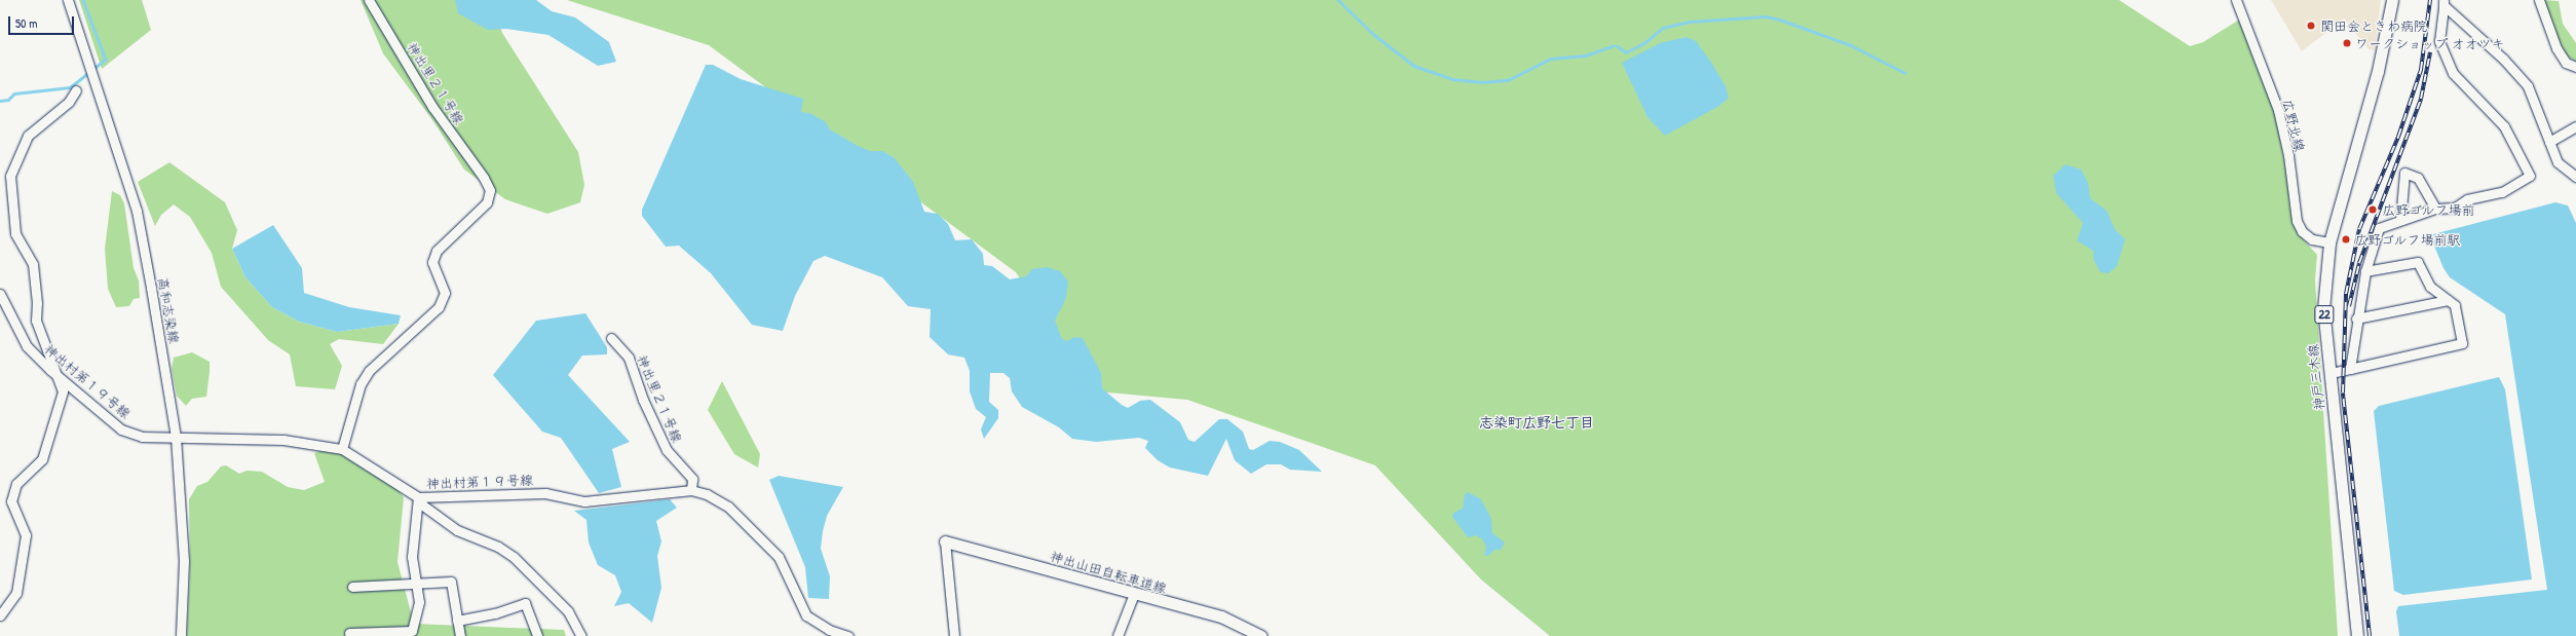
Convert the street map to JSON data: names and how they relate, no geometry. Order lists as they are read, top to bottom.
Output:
{
  "streets": {
    "main road": ["22", "神戸三木線", "神出山田自転車道線"],
    "street": [
      "神出里２１号線",
      "広野北線",
      "高和志染線",
      "神出村第１９号線"
    ]
  },
  "crossings": [
    ["神出里２１号線", "神出村第１９号線"],
    ["広野北線", "神戸三木線"],
    ["高和志染線", "神出村第１９号線"]
  ],
  "districts": ["志染町広野七丁目"],
  "places": [
    "関田会ときわ病院",
    "ワークショップ オオツキ",
    "広野ゴルフ場前",
    "広野ゴルフ場前駅"
  ],
  "scale_bar": "50 m"
}
